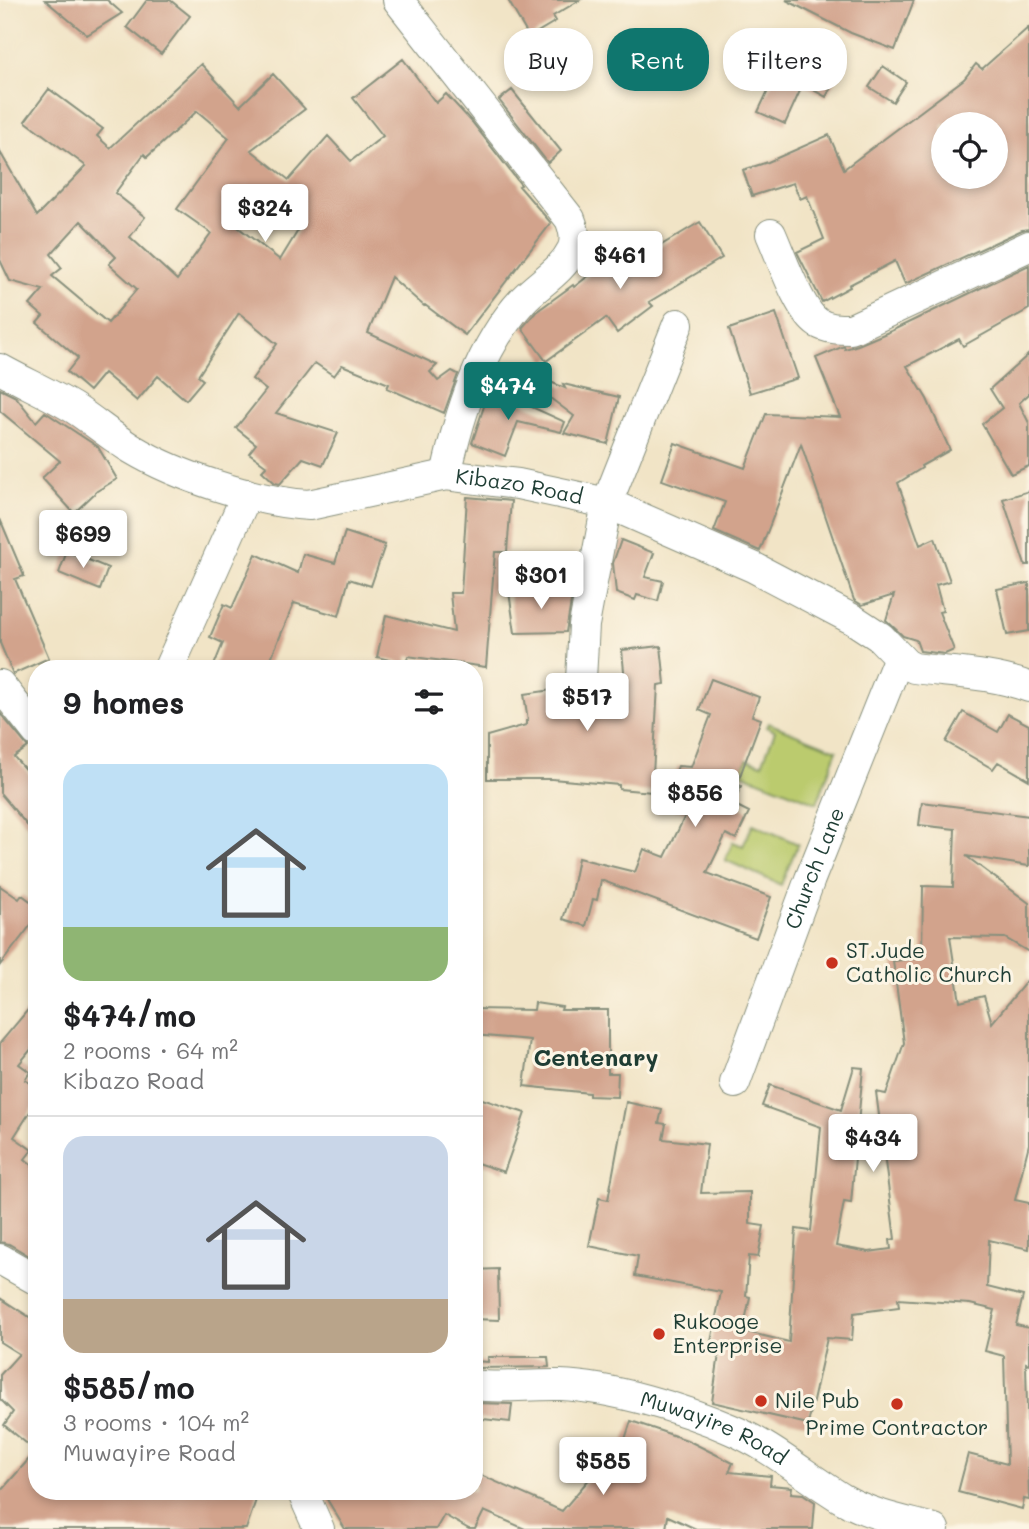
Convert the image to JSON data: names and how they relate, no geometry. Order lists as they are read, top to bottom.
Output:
{
  "streets": {
    "street": ["Kibazo Road", "Church Lane", "Muwayire Road"]
  },
  "crossings": [
    ["Kibazo Road", "Church Lane"]
  ],
  "districts": ["Centenary"],
  "places": [
    "ST.Jude Catholic Church",
    "Rukooge Enterprise",
    "Nile Pub",
    "Prime Contractor"
  ],
  "page": {
    "chip": ["Buy", "Rent", "Filters"],
    "price": [
      "$324",
      "$461",
      "$474",
      "$699",
      "$301",
      "$517",
      "$856",
      "$434",
      "$585"
    ],
    "heading": "9 homes",
    "list": [
      {
        "name": "$474/mo",
        "note": "2 rooms · 64 m² · Kibazo Road"
      },
      {
        "name": "$585/mo",
        "note": "3 rooms · 104 m² · Muwayire Road"
      }
    ]
  }
}
